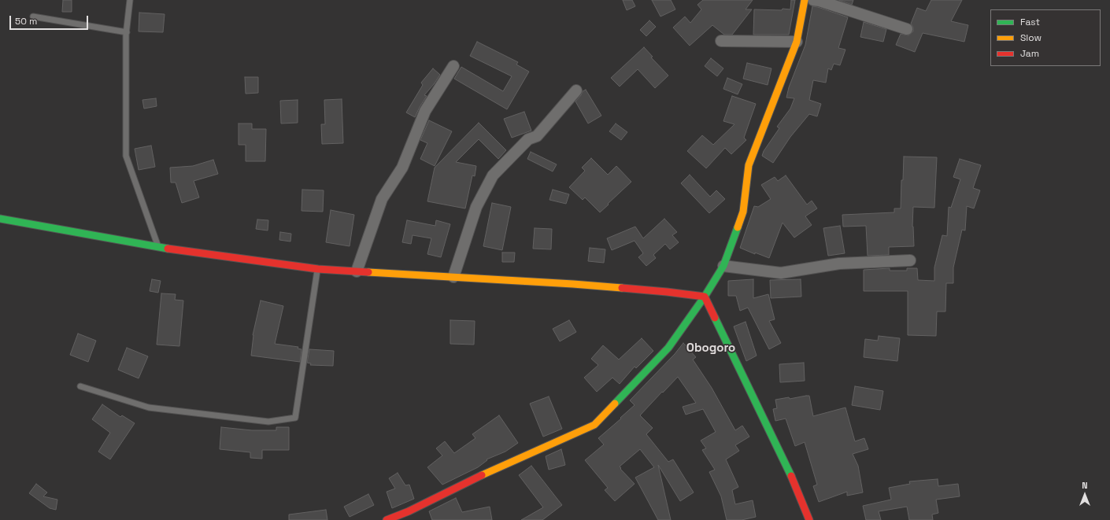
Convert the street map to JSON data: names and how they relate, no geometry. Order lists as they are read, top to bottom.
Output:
{
  "districts": ["Obogoro"],
  "legend": ["Fast", "Slow", "Jam"],
  "scale_bar": "50 m",
  "north": "top"
}
